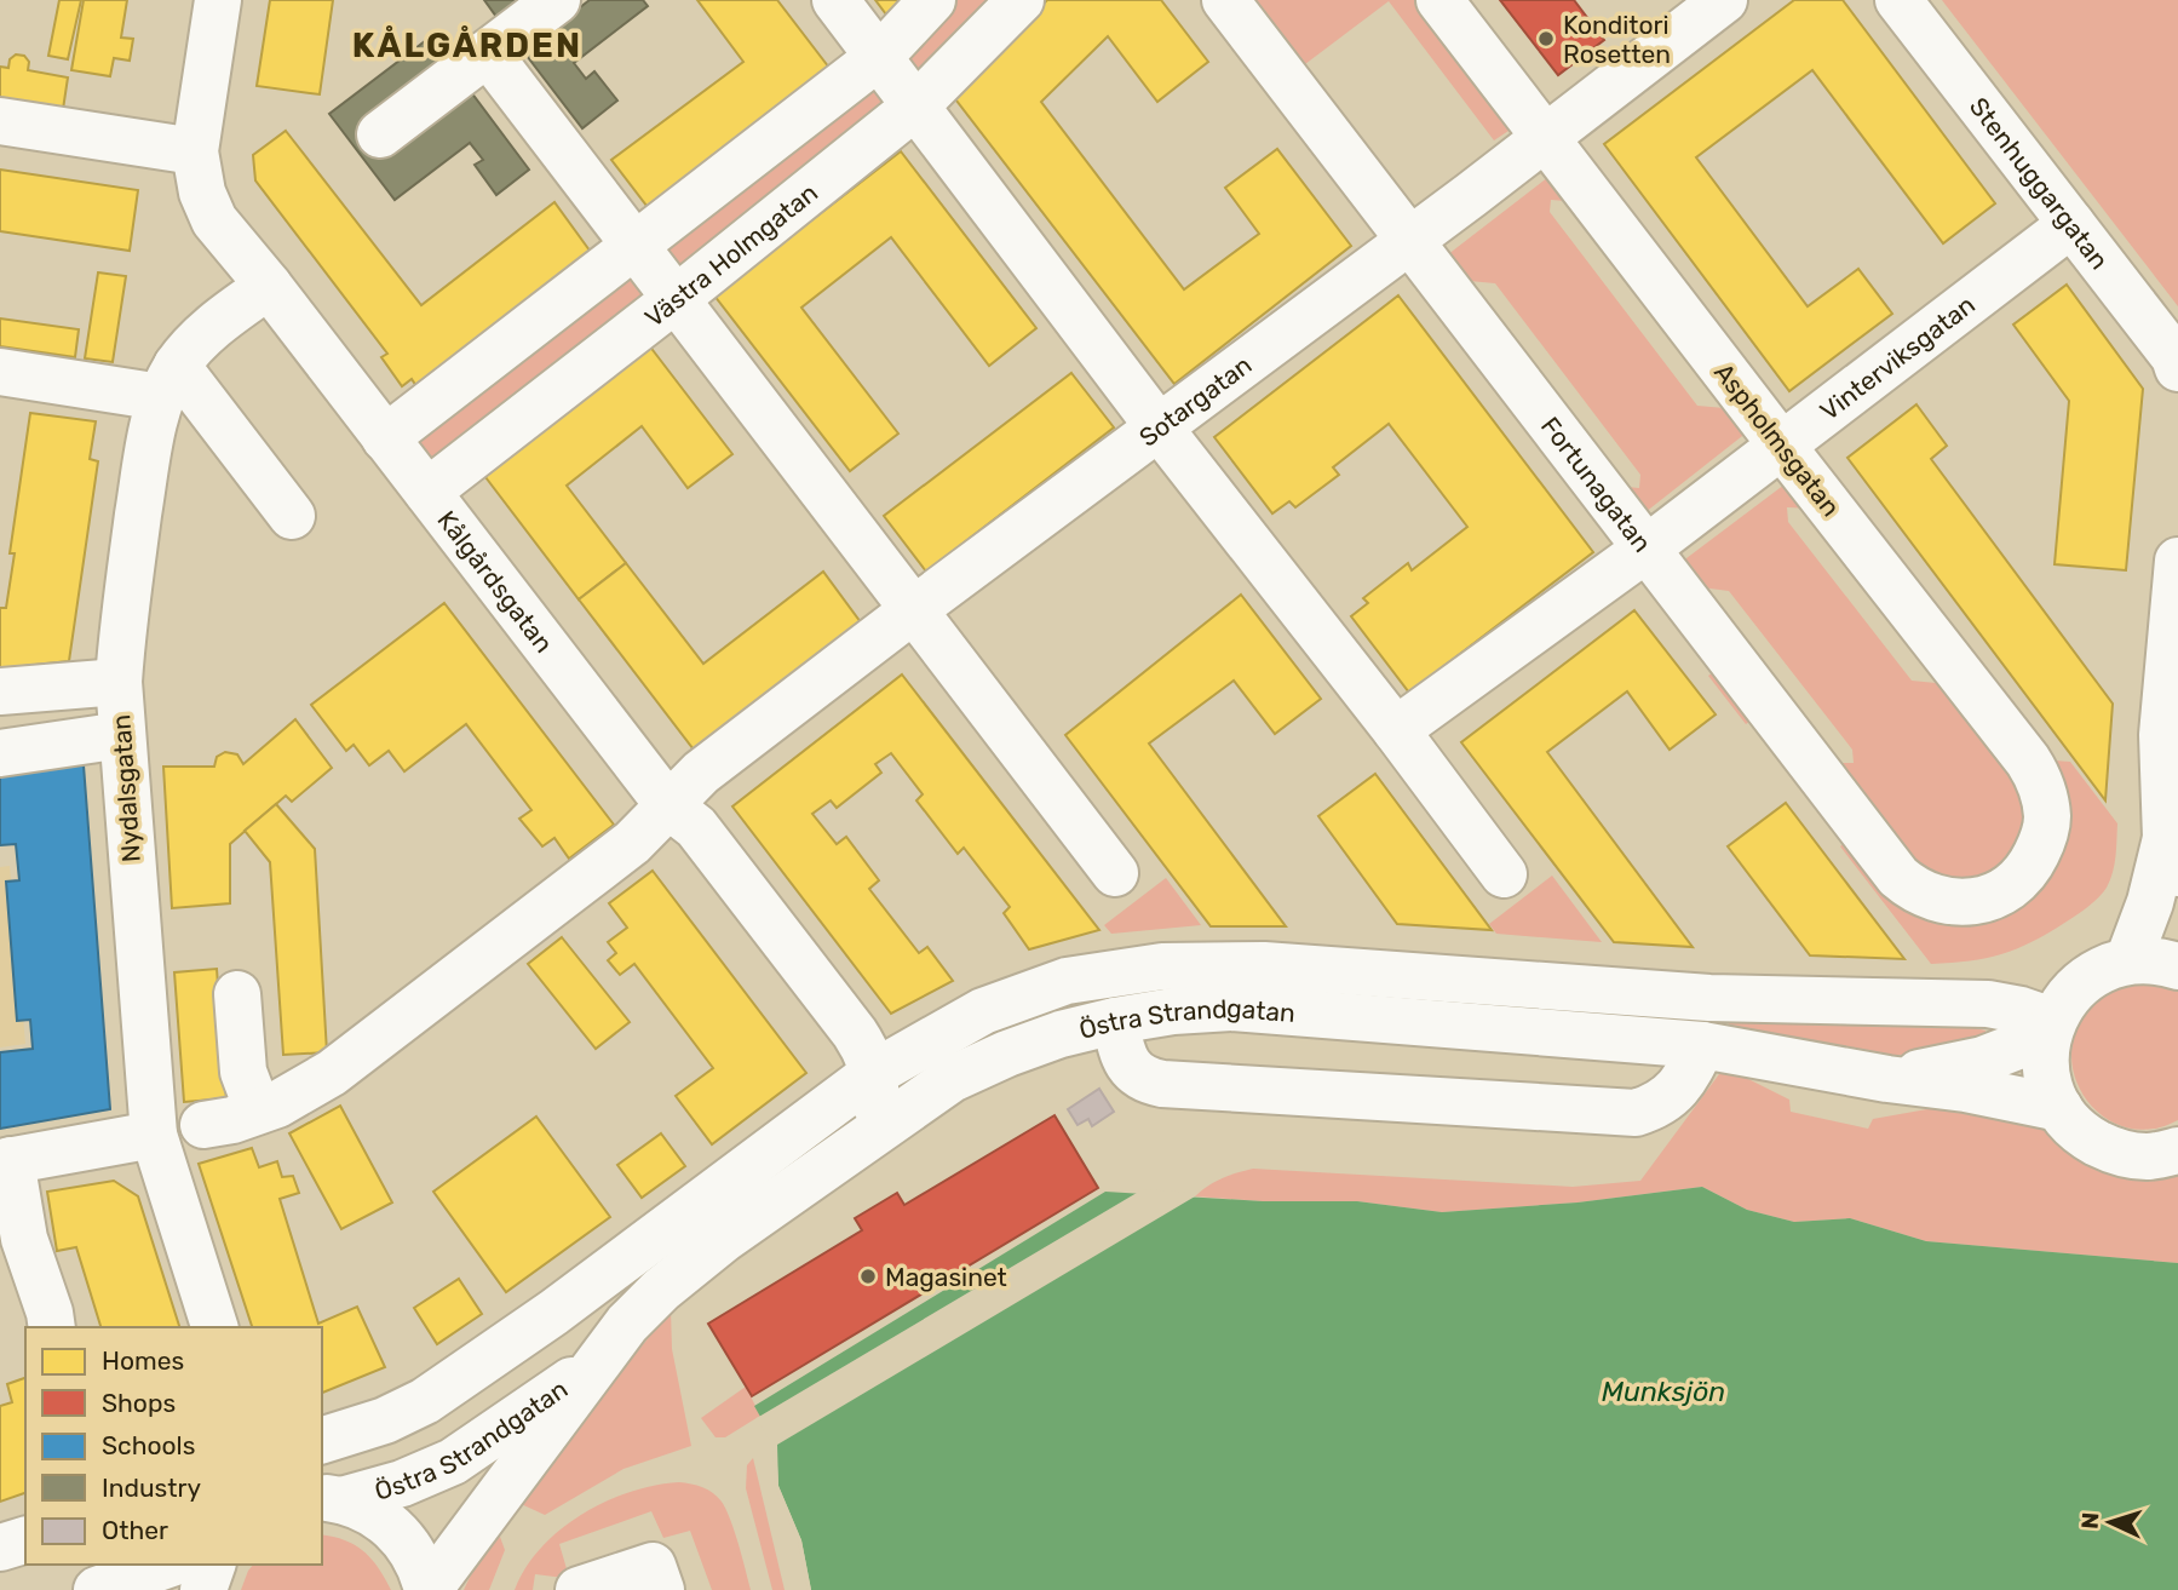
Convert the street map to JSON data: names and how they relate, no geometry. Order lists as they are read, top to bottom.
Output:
{
  "streets": {
    "street": [
      "Stenhuggargatan",
      "Västra Holmgatan",
      "Vinterviksgatan",
      "Sotargatan",
      "Aspholmsgatan",
      "Fortunagatan",
      "Kålgårdsgatan",
      "Nydalsgatan",
      "Östra Strandgatan"
    ]
  },
  "crossings": [
    ["Stenhuggargatan", "Vinterviksgatan"],
    ["Västra Holmgatan", "Kålgårdsgatan"],
    ["Vinterviksgatan", "Aspholmsgatan"],
    ["Vinterviksgatan", "Fortunagatan"],
    ["Sotargatan", "Aspholmsgatan"],
    ["Sotargatan", "Fortunagatan"],
    ["Sotargatan", "Kålgårdsgatan"],
    ["Aspholmsgatan", "Fortunagatan"],
    ["Kålgårdsgatan", "Nydalsgatan"]
  ],
  "districts": ["KÅLGÅRDEN"],
  "water": ["Munksjön"],
  "places": ["Konditori Rosetten", "Magasinet"],
  "legend": [
    "Homes",
    "Shops",
    "Schools",
    "Industry",
    "Other"
  ],
  "north": "left"
}
